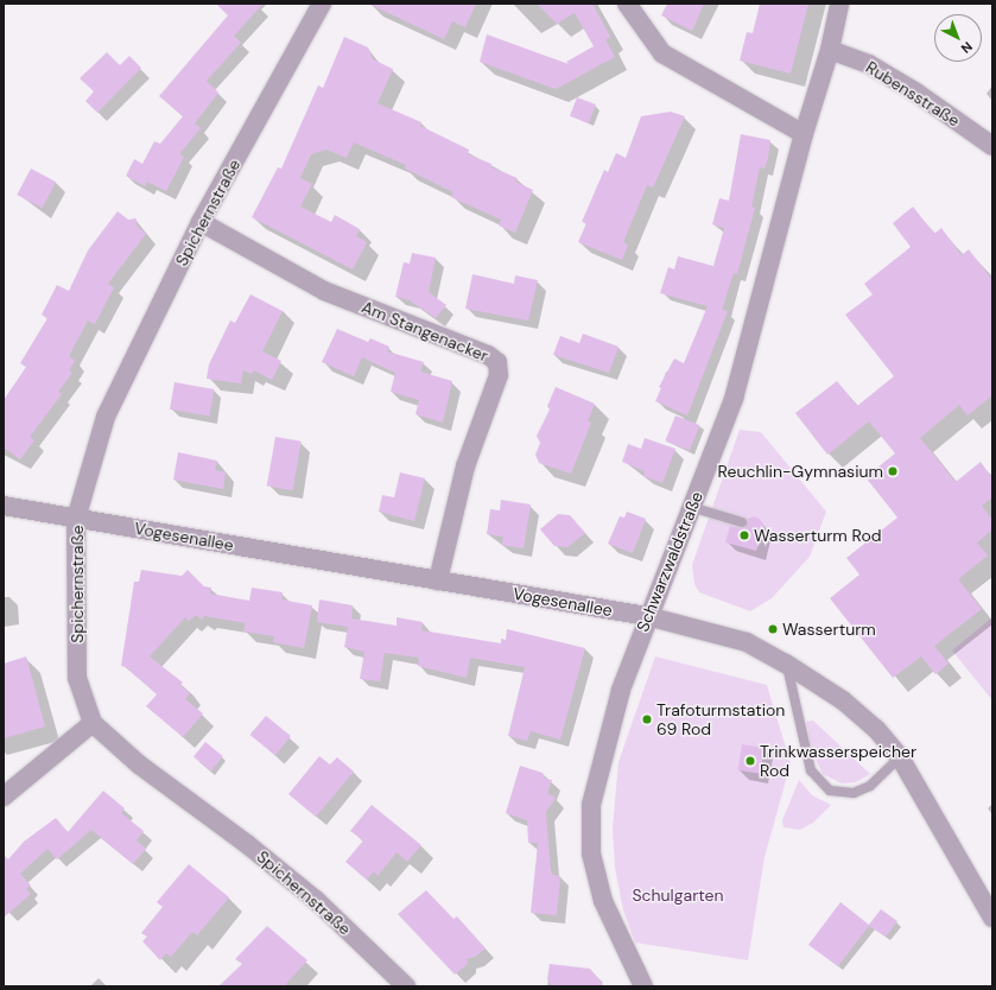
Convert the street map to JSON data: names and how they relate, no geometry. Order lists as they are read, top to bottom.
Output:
{
  "streets": {
    "street": [
      "Rubensstraße",
      "Spichernstraße",
      "Am Stangenacker",
      "Vogesenallee",
      "Schwarzwaldstraße"
    ]
  },
  "crossings": [
    ["Rubensstraße", "Schwarzwaldstraße"],
    ["Spichernstraße", "Am Stangenacker"],
    ["Spichernstraße", "Vogesenallee"],
    ["Am Stangenacker", "Vogesenallee"],
    ["Vogesenallee", "Schwarzwaldstraße"]
  ],
  "parks": ["Schulgarten"],
  "places": [
    "Reuchlin-Gymnasium",
    "Wasserturm Rod",
    "Wasserturm",
    "Trafoturmstation 69 Rod",
    "Trinkwasserspeicher Rod"
  ],
  "north": "bottom right"
}
